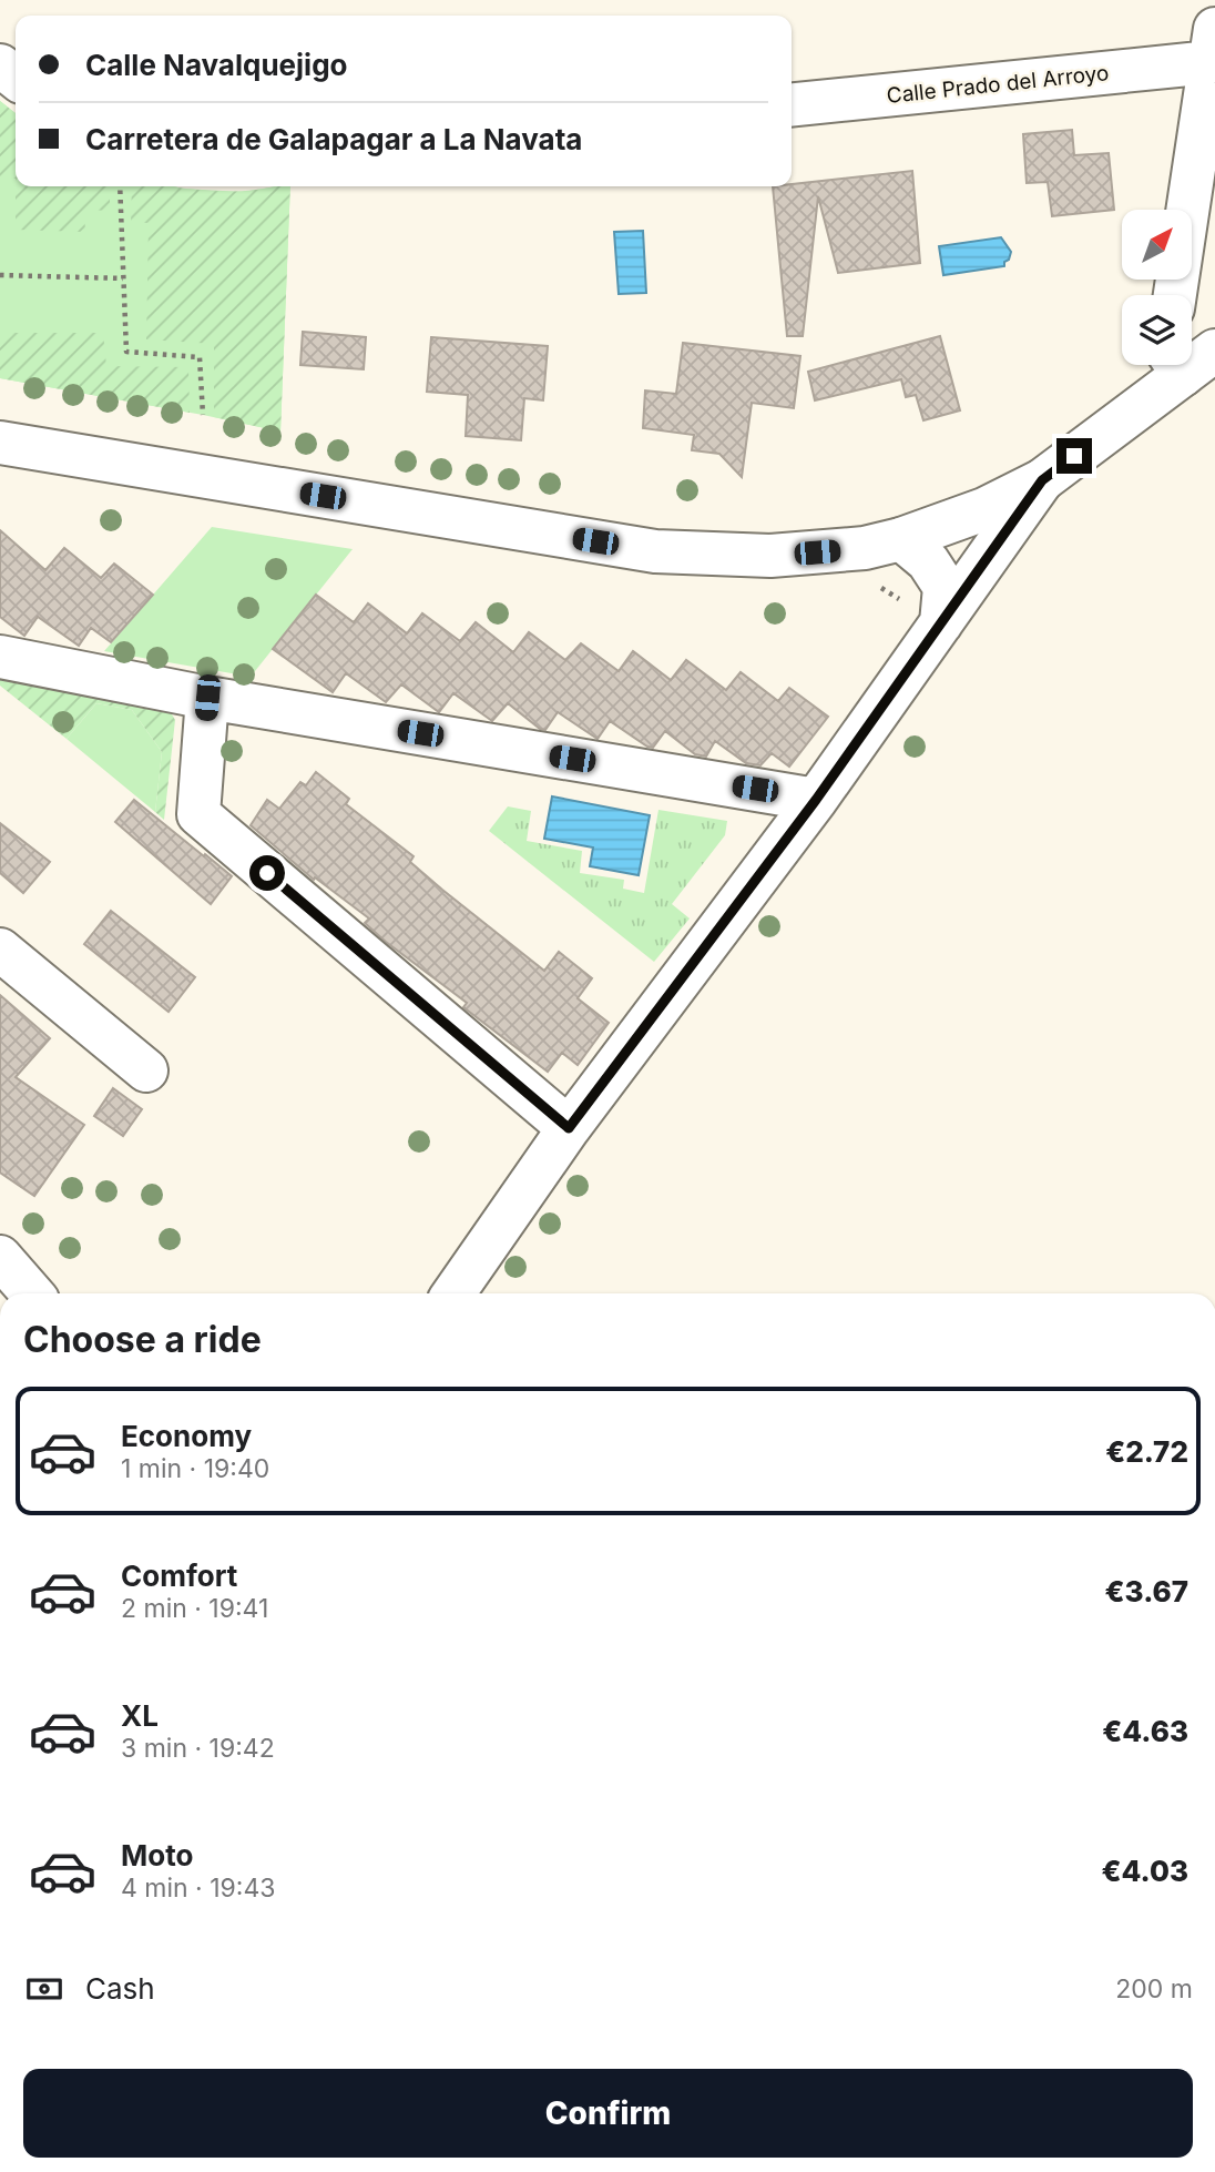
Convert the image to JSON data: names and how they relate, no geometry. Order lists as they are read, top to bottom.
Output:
{
  "streets": {
    "street": ["Calle Prado del Arroyo"]
  },
  "north": "top right",
  "page": {
    "banner": ["Calle Navalquejigo", "Carretera de Galapagar a La Navata"],
    "heading": "Choose a ride",
    "list": [
      {
        "name": "Economy",
        "note": "1 min · 19:40",
        "value": "€2.72"
      },
      {
        "name": "Comfort",
        "note": "2 min · 19:41",
        "value": "€3.67"
      },
      {
        "name": "XL",
        "note": "3 min · 19:42",
        "value": "€4.63"
      },
      {
        "name": "Moto",
        "note": "4 min · 19:43",
        "value": "€4.03"
      }
    ],
    "pay": ["Cash", "200 m"],
    "buttons": "Confirm"
  }
}
